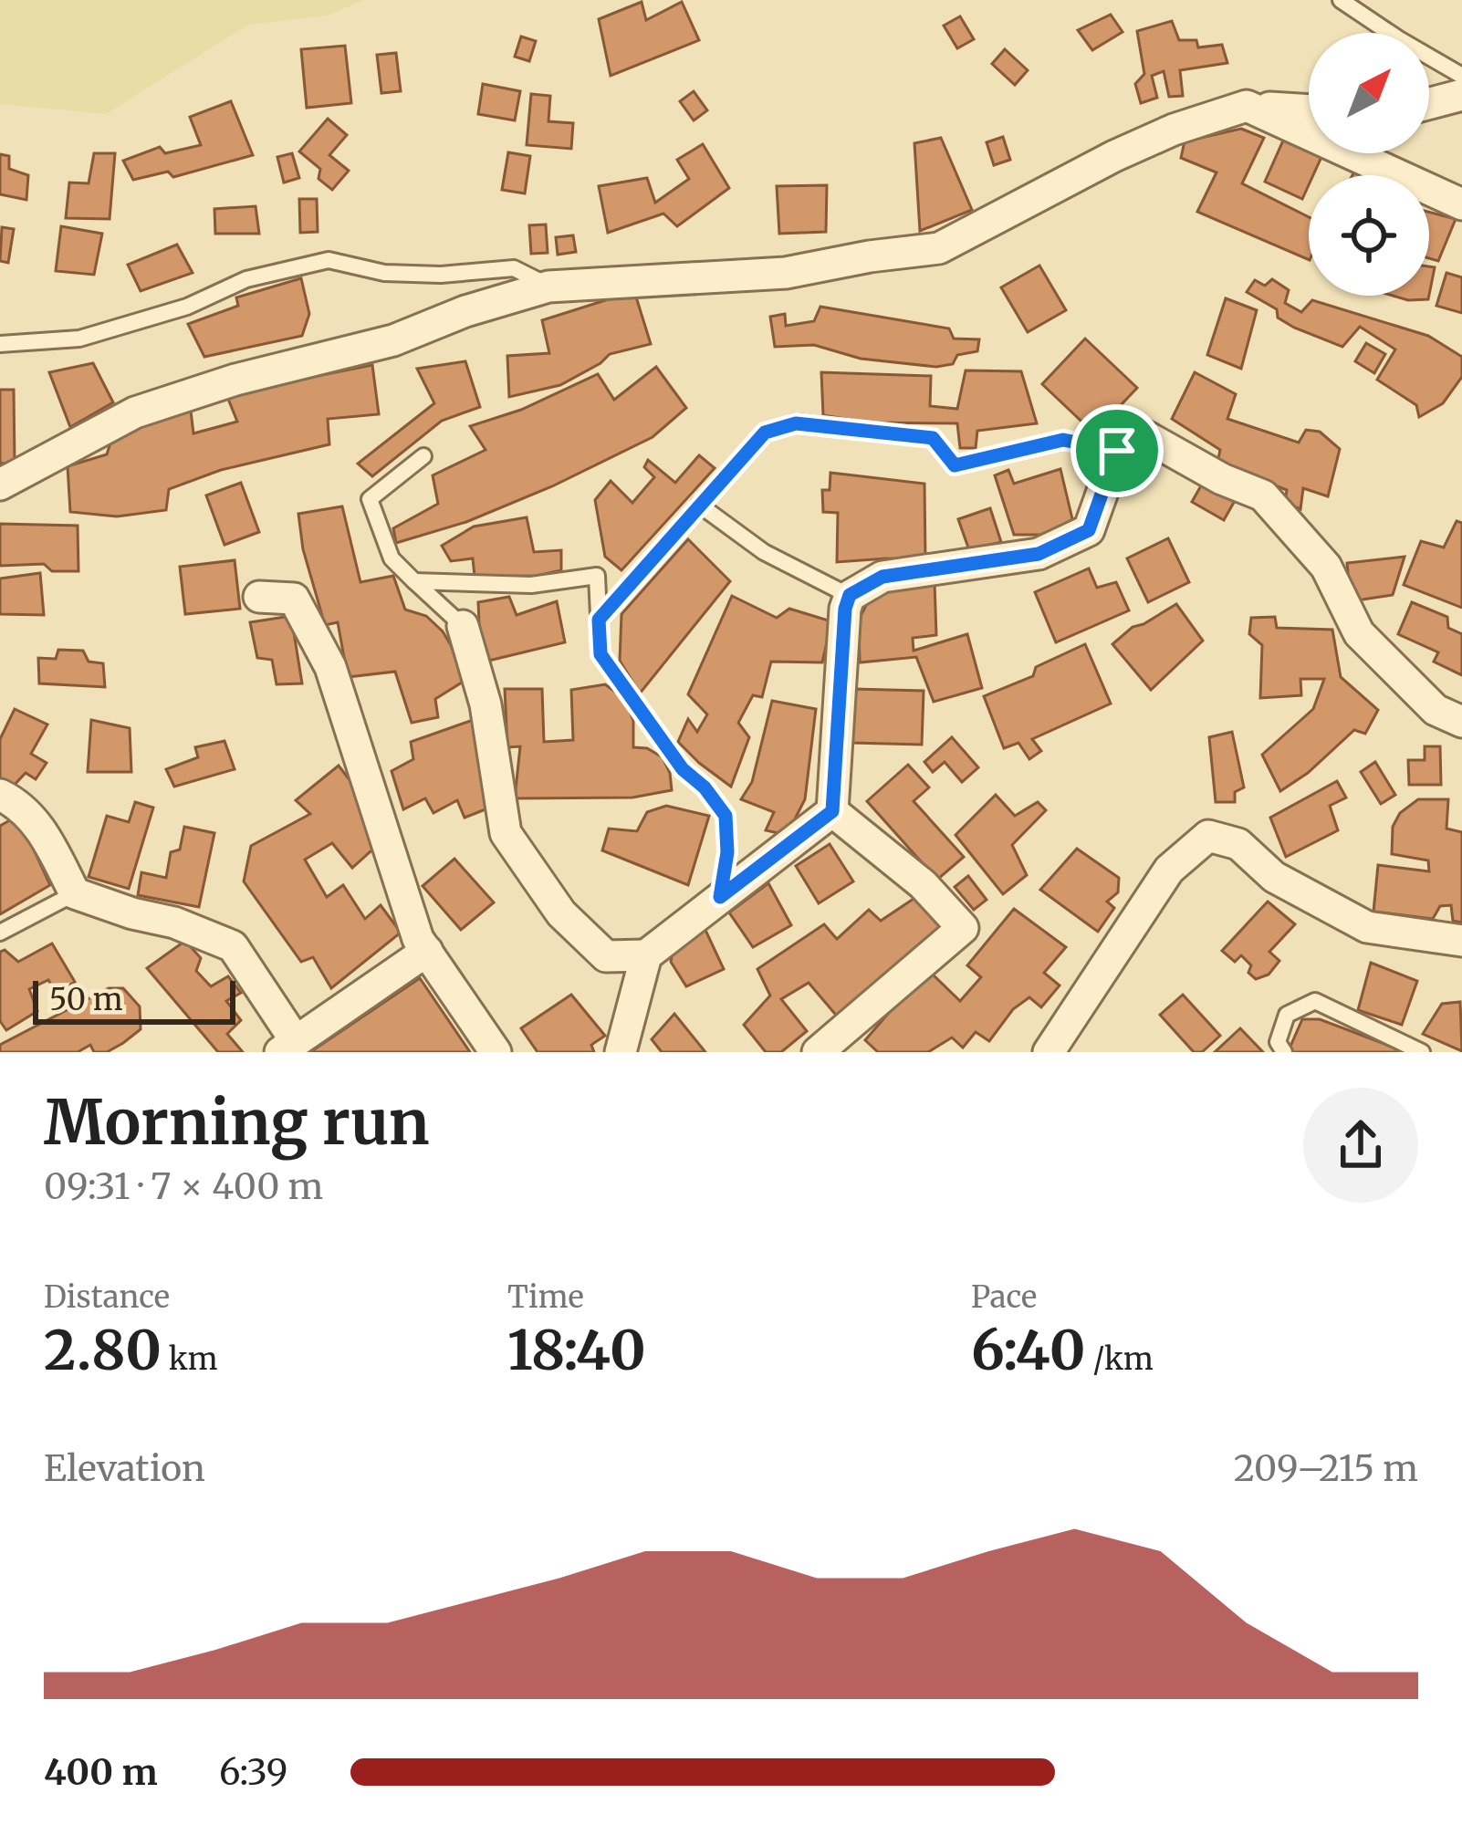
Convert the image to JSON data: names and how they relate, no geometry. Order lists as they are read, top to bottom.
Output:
{
  "scale_bar": "50 m",
  "north": "top right",
  "page": {
    "scale": "50 m",
    "heading": ["Morning run", "09:31 · 7 × 400 m"],
    "stats": [
      ["Distance", "2.80 km"],
      ["Time", "18:40"],
      ["Pace", "6:40 /km"]
    ],
    "chart": ["Elevation", "209–215 m"],
    "list": [
      {
        "name": "400 m",
        "note": "6:39"
      }
    ]
  }
}
